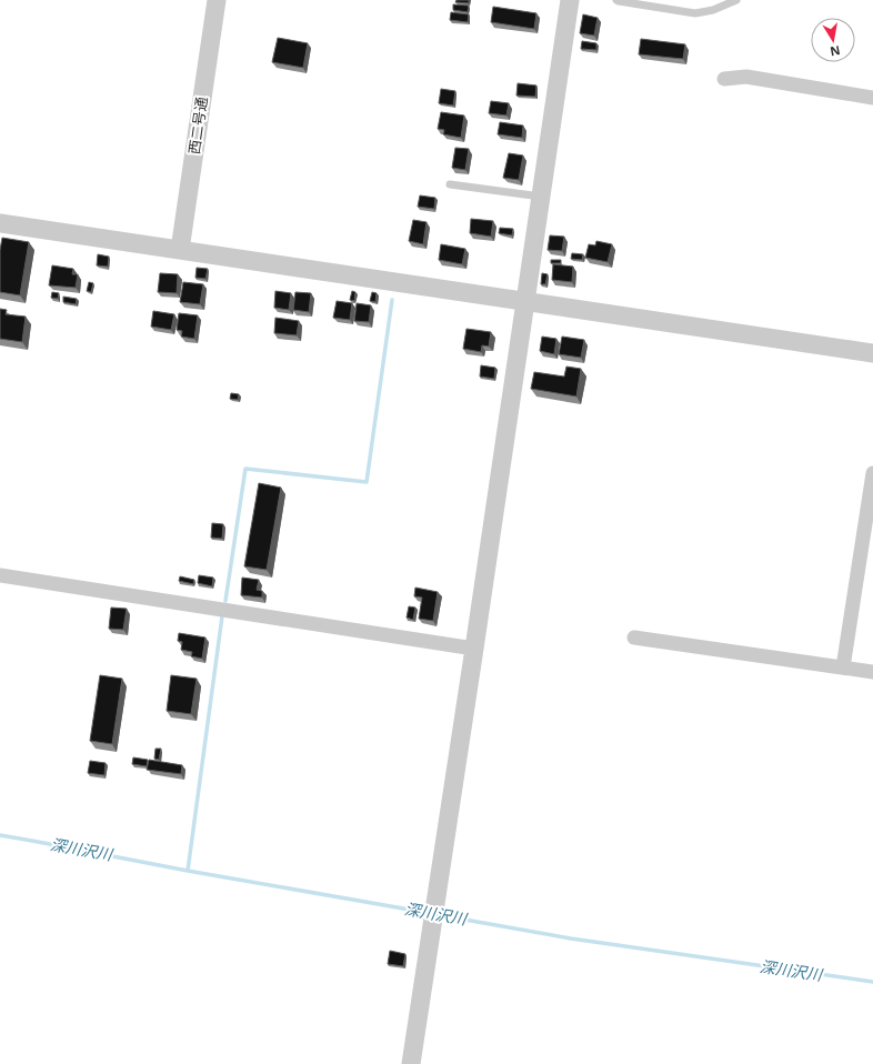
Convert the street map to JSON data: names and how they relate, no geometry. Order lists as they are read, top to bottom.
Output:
{
  "streets": {
    "street": ["西二号通"]
  },
  "water": ["深川沢川"],
  "north": "bottom"
}
